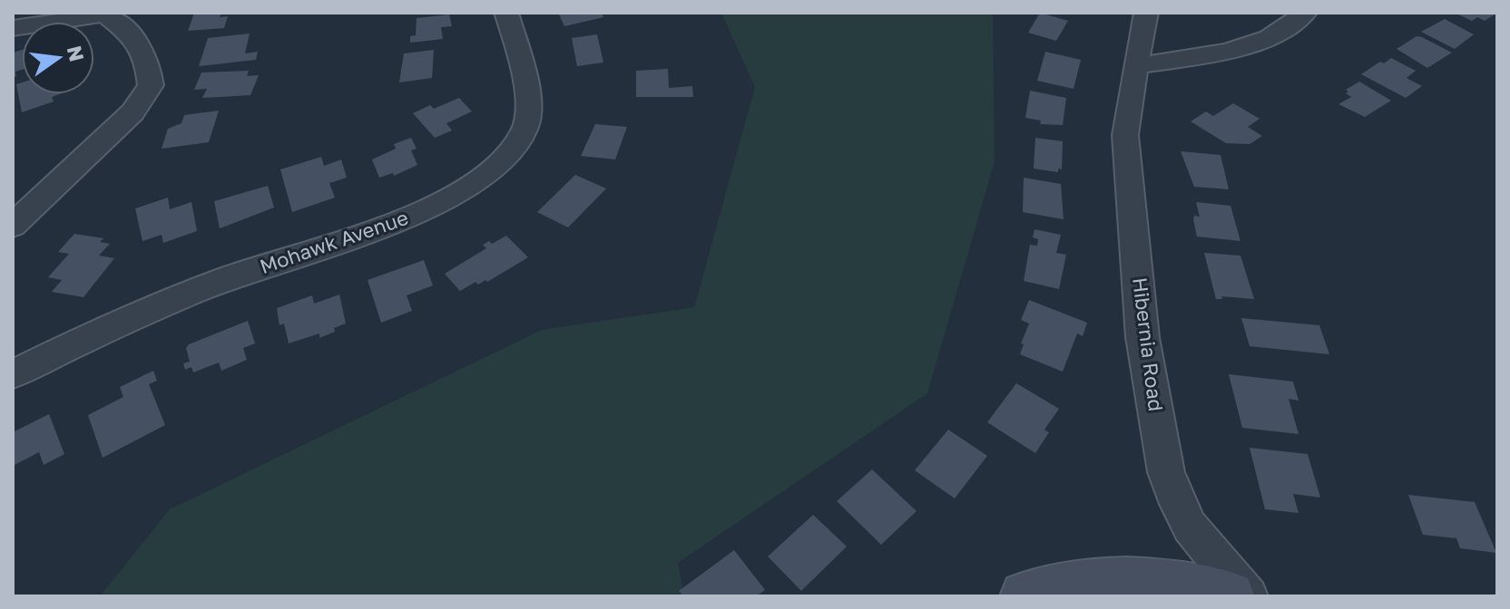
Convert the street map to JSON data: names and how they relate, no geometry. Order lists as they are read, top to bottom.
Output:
{
  "streets": {
    "street": ["Mohawk Avenue", "Hibernia Road"]
  },
  "north": "right"
}
